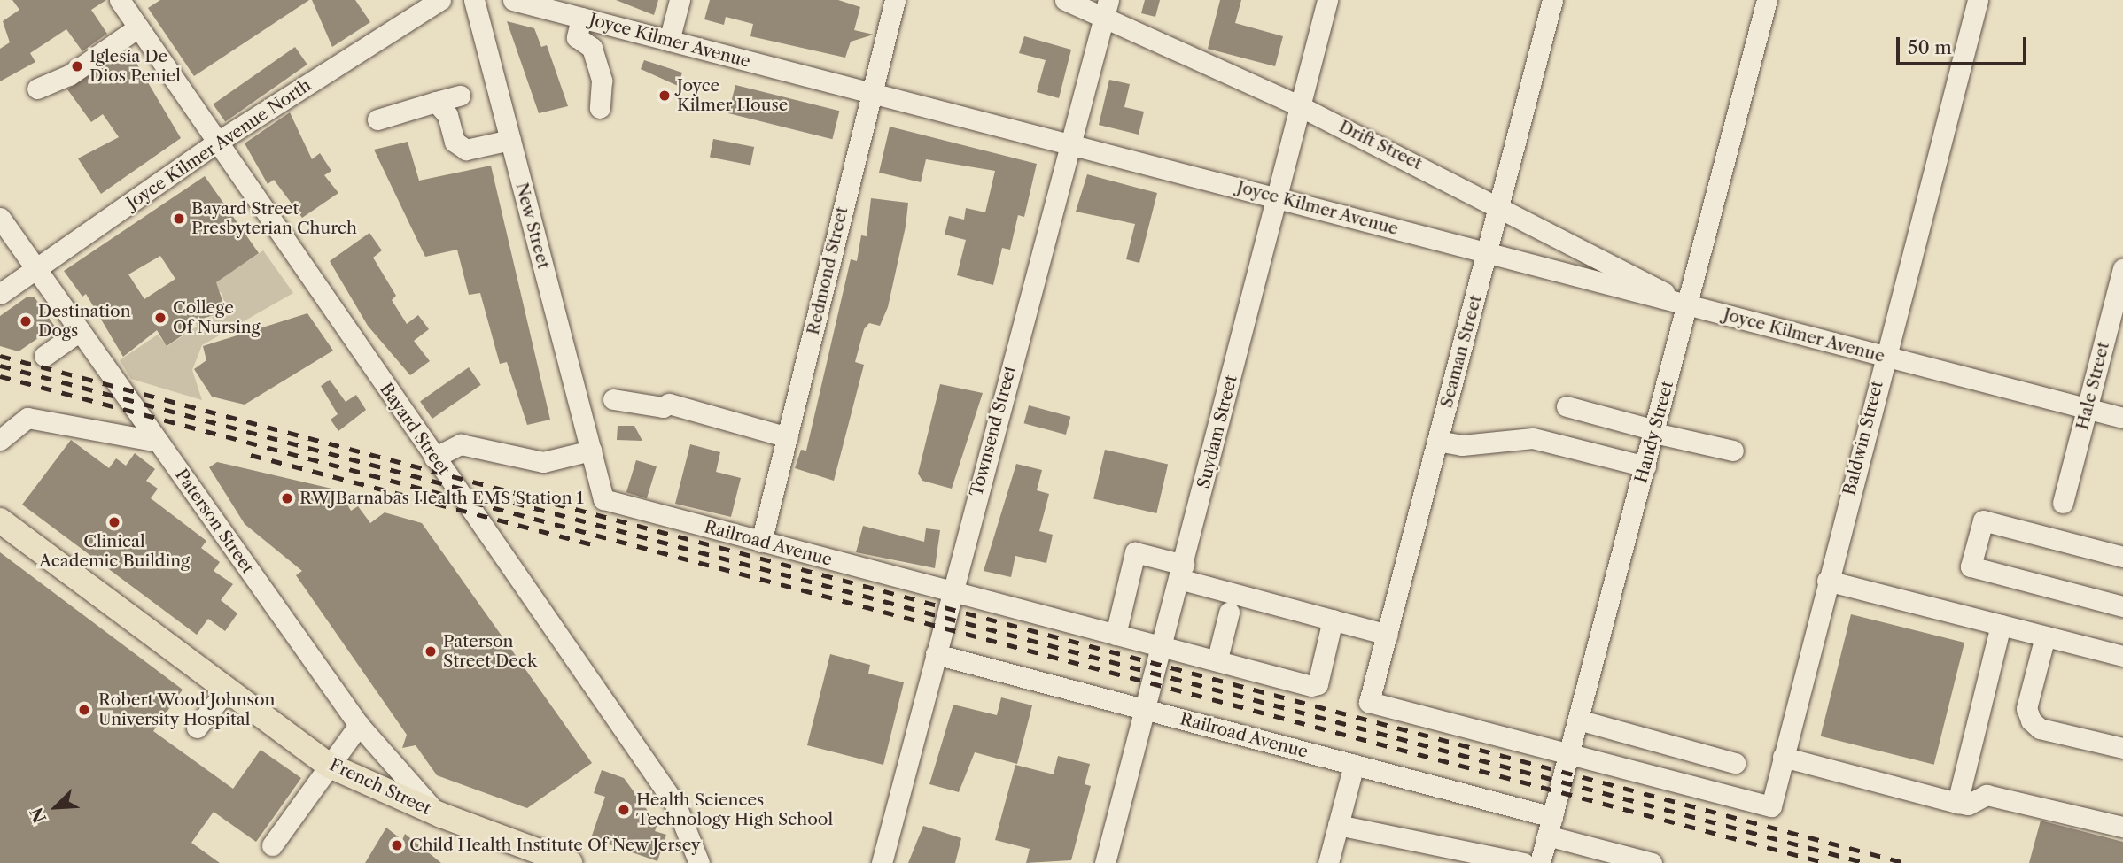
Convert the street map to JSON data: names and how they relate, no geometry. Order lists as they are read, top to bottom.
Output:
{
  "streets": {
    "main road": ["French Street"],
    "street": [
      "Joyce Kilmer Avenue",
      "Joyce Kilmer Avenue North",
      "Drift Street",
      "New Street",
      "Redmond Street",
      "Seaman Street",
      "Hale Street",
      "Bayard Street",
      "Townsend Street",
      "Suydam Street",
      "Handy Street",
      "Baldwin Street",
      "Paterson Street",
      "Railroad Avenue"
    ]
  },
  "crossings": [
    ["Joyce Kilmer Avenue", "Drift Street"],
    ["Joyce Kilmer Avenue", "Redmond Street"],
    ["Joyce Kilmer Avenue", "Seaman Street"],
    ["Joyce Kilmer Avenue", "Hale Street"],
    ["Joyce Kilmer Avenue", "Townsend Street"],
    ["Joyce Kilmer Avenue", "Suydam Street"],
    ["Joyce Kilmer Avenue", "Handy Street"],
    ["Joyce Kilmer Avenue", "Baldwin Street"],
    ["Joyce Kilmer Avenue North", "Bayard Street"],
    ["Joyce Kilmer Avenue North", "Paterson Street"],
    ["Drift Street", "Seaman Street"],
    ["Drift Street", "Townsend Street"],
    ["Drift Street", "Suydam Street"],
    ["Drift Street", "Handy Street"],
    ["New Street", "Railroad Avenue"],
    ["Redmond Street", "Railroad Avenue"],
    ["Seaman Street", "Handy Street"],
    ["Seaman Street", "Baldwin Street"],
    ["Townsend Street", "Railroad Avenue"],
    ["Suydam Street", "Railroad Avenue"],
    ["Handy Street", "Baldwin Street"],
    ["Handy Street", "Railroad Avenue"],
    ["Paterson Street", "French Street"]
  ],
  "places": [
    "Iglesia De Dios Peniel",
    "Joyce Kilmer House",
    "Bayard Street Presbyterian Church",
    "College Of Nursing",
    "Destination Dogs",
    "RWJBarnabas Health EMS Station 1",
    "Clinical Academic Building",
    "Paterson Street Deck",
    "Robert Wood Johnson University Hospital",
    "Health Sciences Technology High School",
    "Child Health Institute Of New Jersey"
  ],
  "scale_bar": "50 m",
  "north": "bottom left"
}
